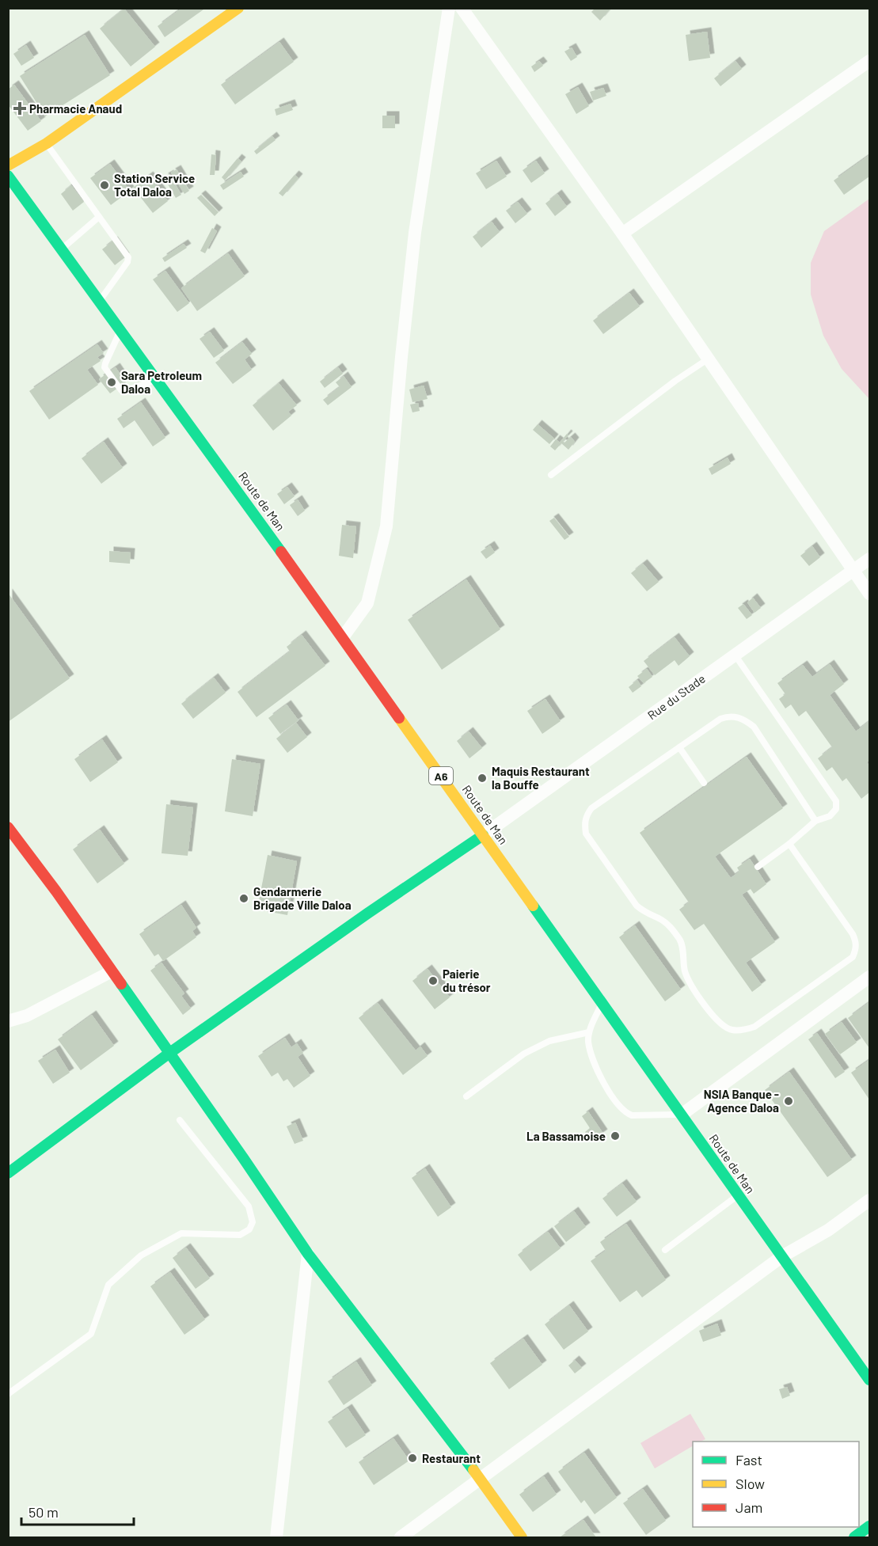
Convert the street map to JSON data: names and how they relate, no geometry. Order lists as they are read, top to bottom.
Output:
{
  "streets": {
    "main road": ["Route de Man", "A6"],
    "street": ["Rue du Stade"]
  },
  "crossings": [
    ["Route de Man", "Rue du Stade"]
  ],
  "places": {
    "health": ["Pharmacie Anaud"],
    "other": [
      "Station Service Total Daloa",
      "Sara Petroleum Daloa",
      "Maquis Restaurant la Bouffe",
      "Gendarmerie Brigade Ville Daloa",
      "Paierie du trésor",
      "NSIA Banque - Agence Daloa",
      "La Bassamoise",
      "Restaurant"
    ]
  },
  "legend": ["Fast", "Slow", "Jam"],
  "scale_bar": "50 m"
}
